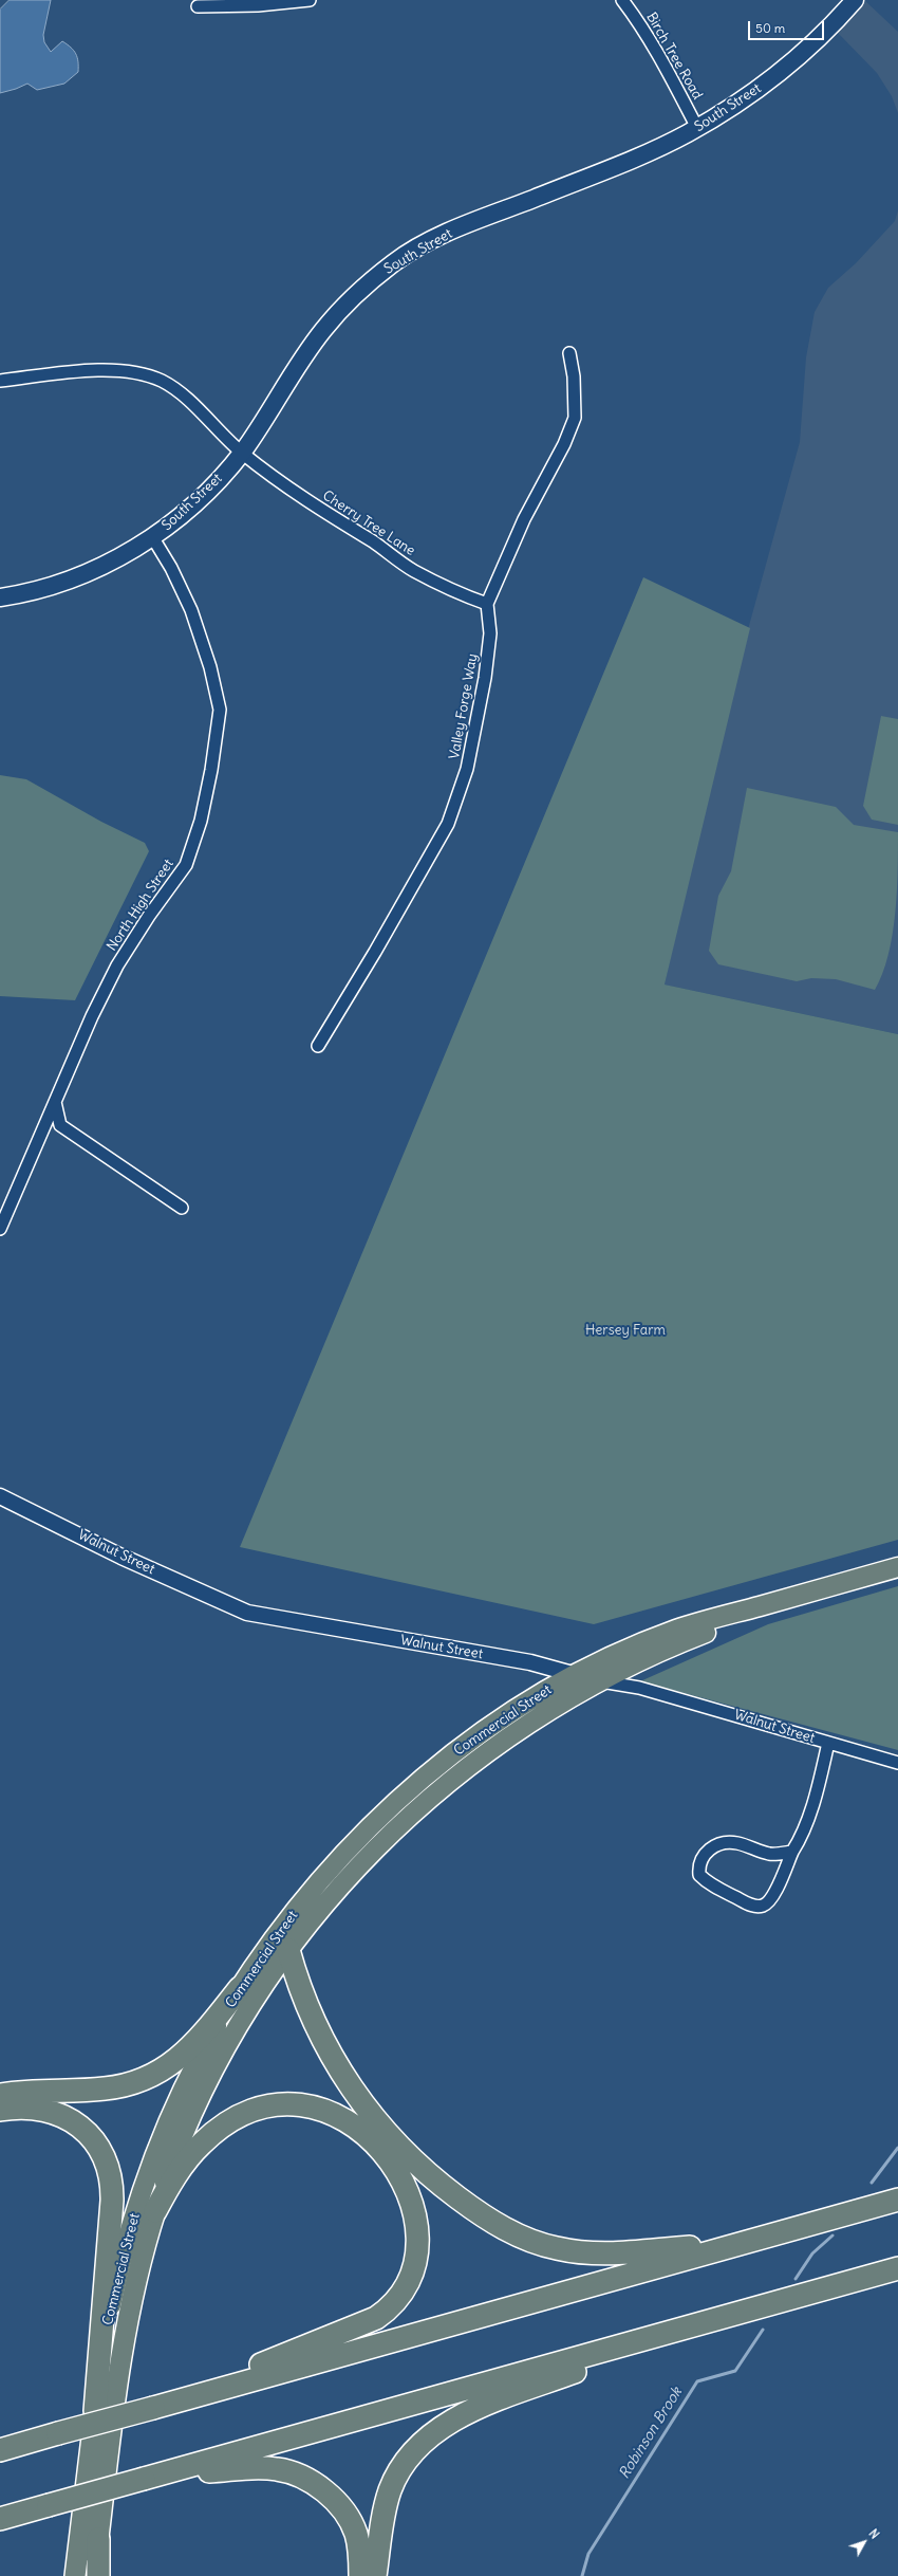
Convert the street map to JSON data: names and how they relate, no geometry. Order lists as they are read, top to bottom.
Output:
{
  "streets": {
    "highway": ["Commercial Street"],
    "main road": ["South Street"],
    "street": [
      "Birch Tree Road",
      "Cherry Tree Lane",
      "Valley Forge Way",
      "North High Street",
      "Walnut Street"
    ]
  },
  "crossings": [
    ["Birch Tree Road", "South Street"],
    ["South Street", "Cherry Tree Lane"],
    ["South Street", "North High Street"],
    ["Cherry Tree Lane", "Valley Forge Way"],
    ["Walnut Street", "Commercial Street"]
  ],
  "water": ["Robinson Brook"],
  "parks": ["Hersey Farm"],
  "scale_bar": "50 m",
  "north": "top right"
}
